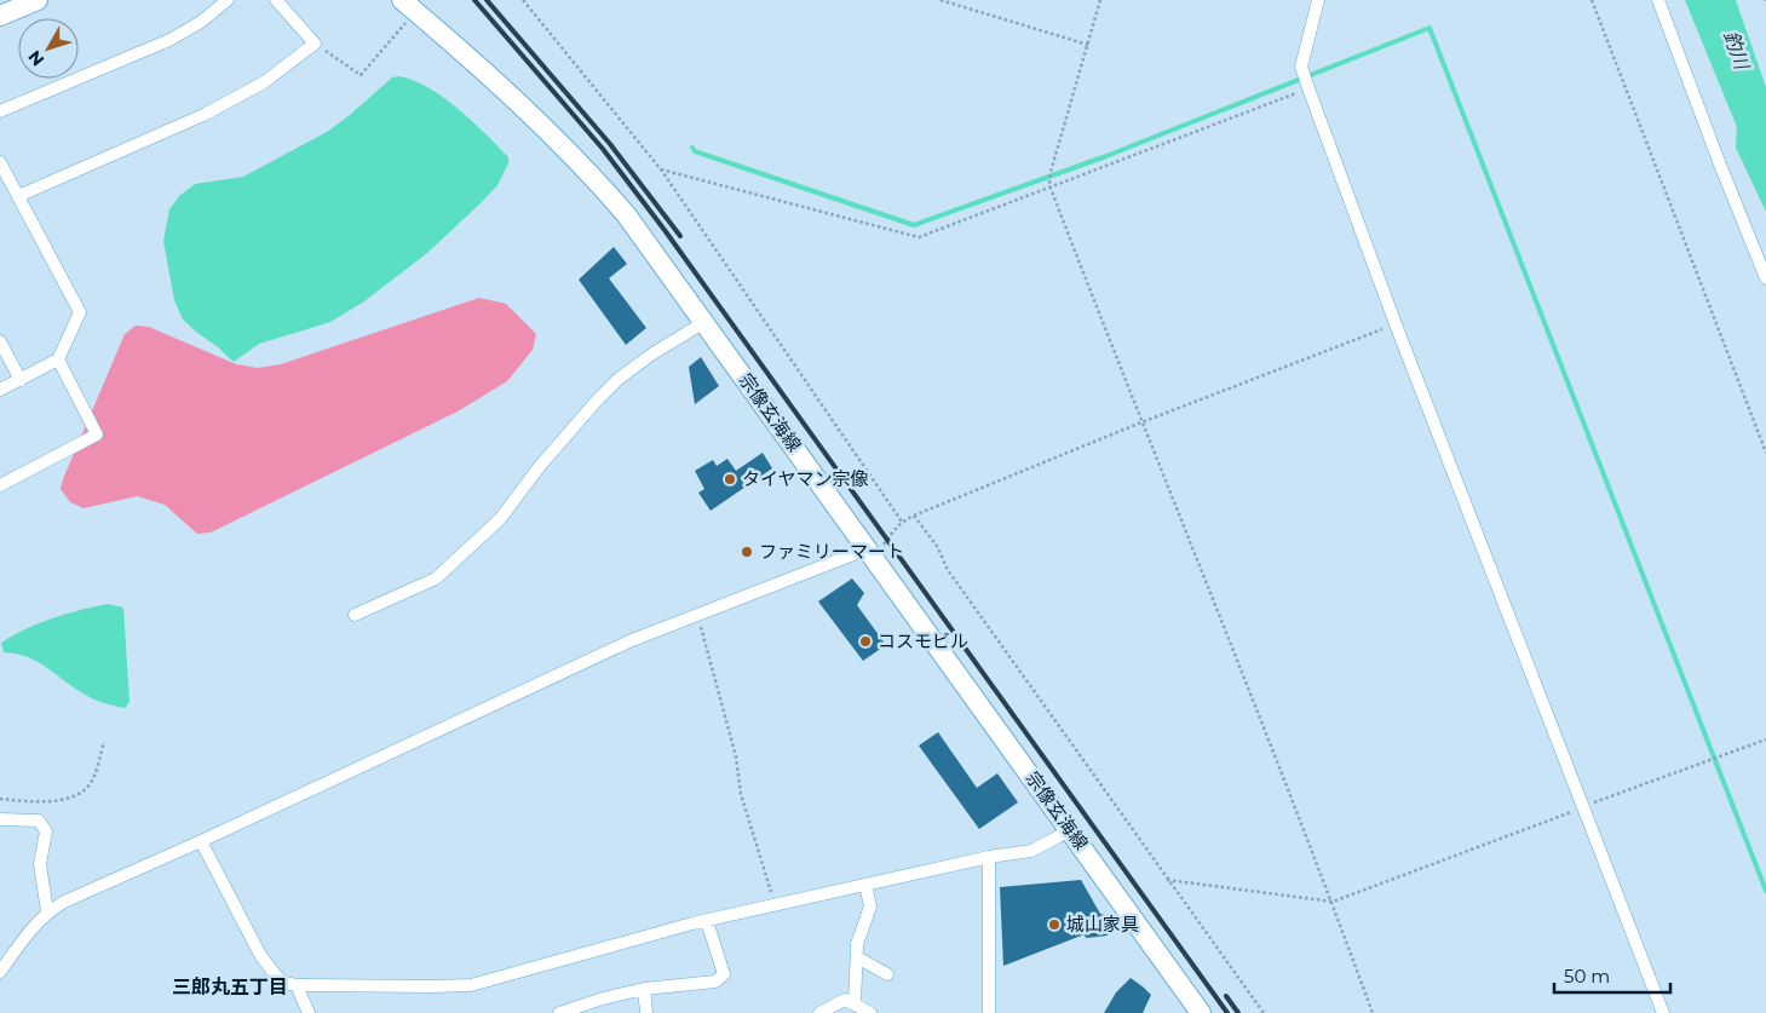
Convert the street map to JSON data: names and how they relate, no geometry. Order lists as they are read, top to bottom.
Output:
{
  "streets": {
    "main road": ["宗像玄海線"]
  },
  "districts": ["三郎丸五丁目"],
  "water": ["釣川"],
  "places": [
    "タイヤマン宗像",
    "ファミリーマート",
    "コスモビル",
    "城山家具"
  ],
  "scale_bar": "50 m",
  "north": "bottom left"
}
